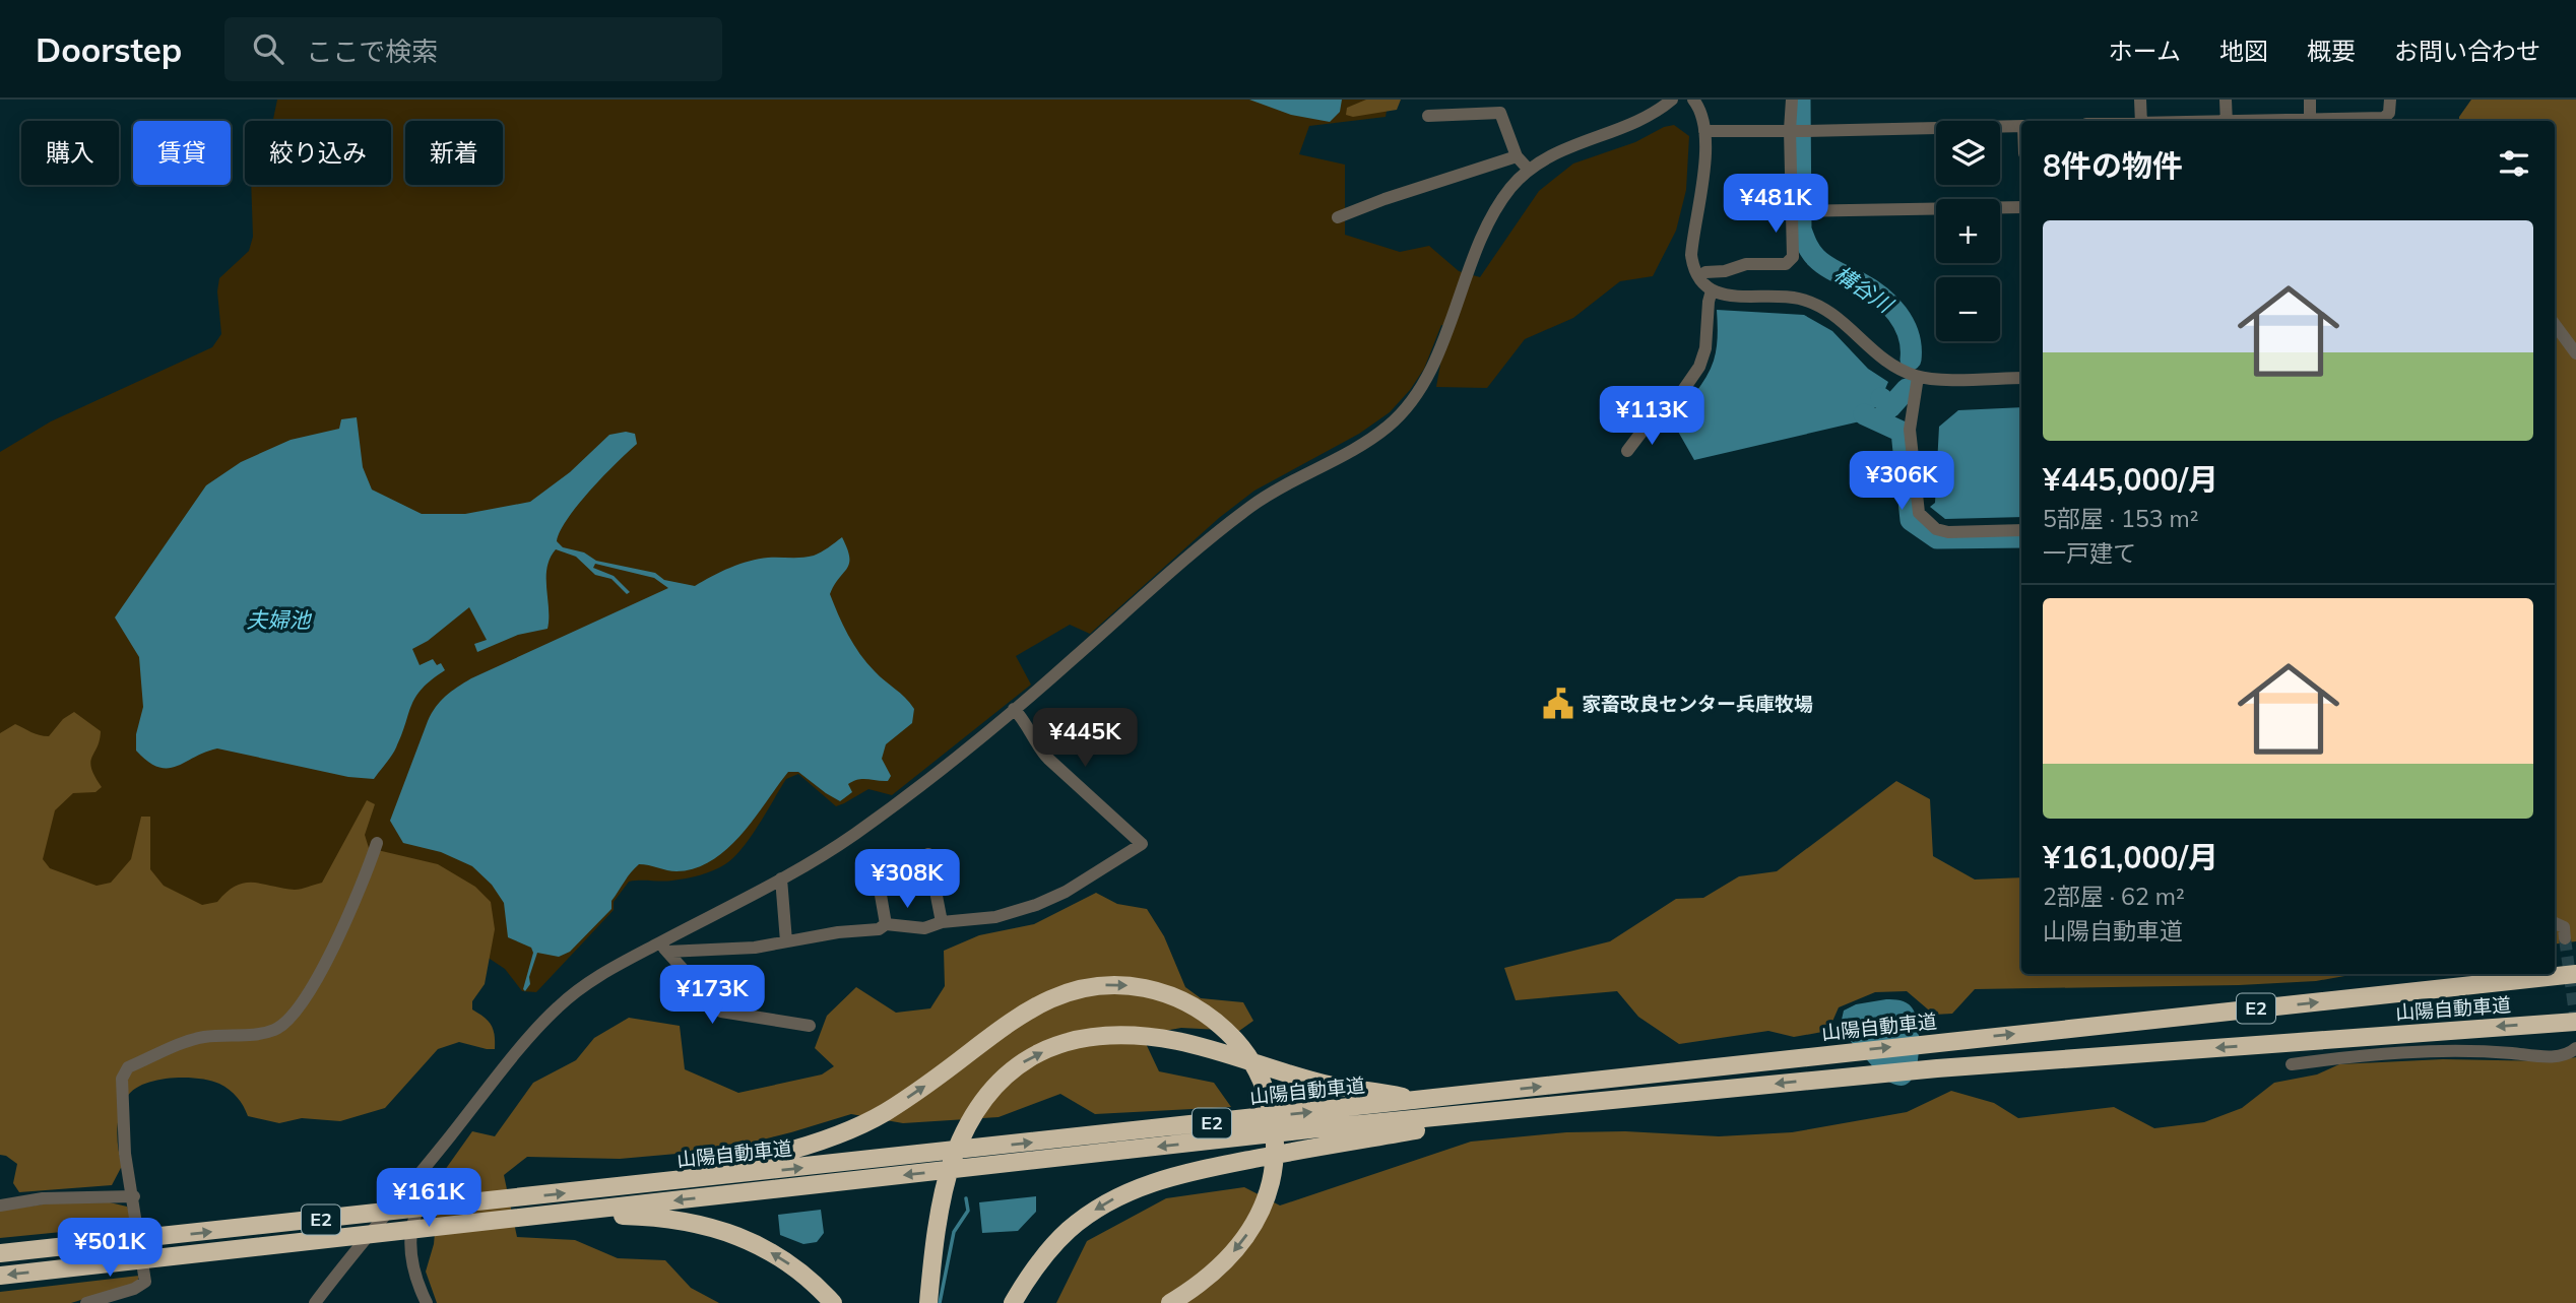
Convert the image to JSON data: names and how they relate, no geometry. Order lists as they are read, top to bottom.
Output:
{
  "streets": {
    "highway": ["E2", "山陽自動車道"]
  },
  "water": ["構谷川", "夫婦池"],
  "places": {
    "public building": ["家畜改良センター兵庫牧場"]
  },
  "page": {
    "header": "Doorstep",
    "search": "ここで検索",
    "nav": [
      "ホーム",
      "地図",
      "概要",
      "お問い合わせ"
    ],
    "map_buttons": ["+", "−"],
    "chip": [
      "購入",
      "賃貸",
      "絞り込み",
      "新着"
    ],
    "heading": "8件の物件",
    "price": [
      "¥481K",
      "¥113K",
      "¥306K",
      "¥445K",
      "¥308K",
      "¥173K",
      "¥161K",
      "¥501K"
    ],
    "list": [
      {
        "name": "¥445,000/月",
        "note": "5部屋 · 153 m² · 一戸建て"
      },
      {
        "name": "¥161,000/月",
        "note": "2部屋 · 62 m² · 山陽自動車道"
      }
    ]
  }
}
